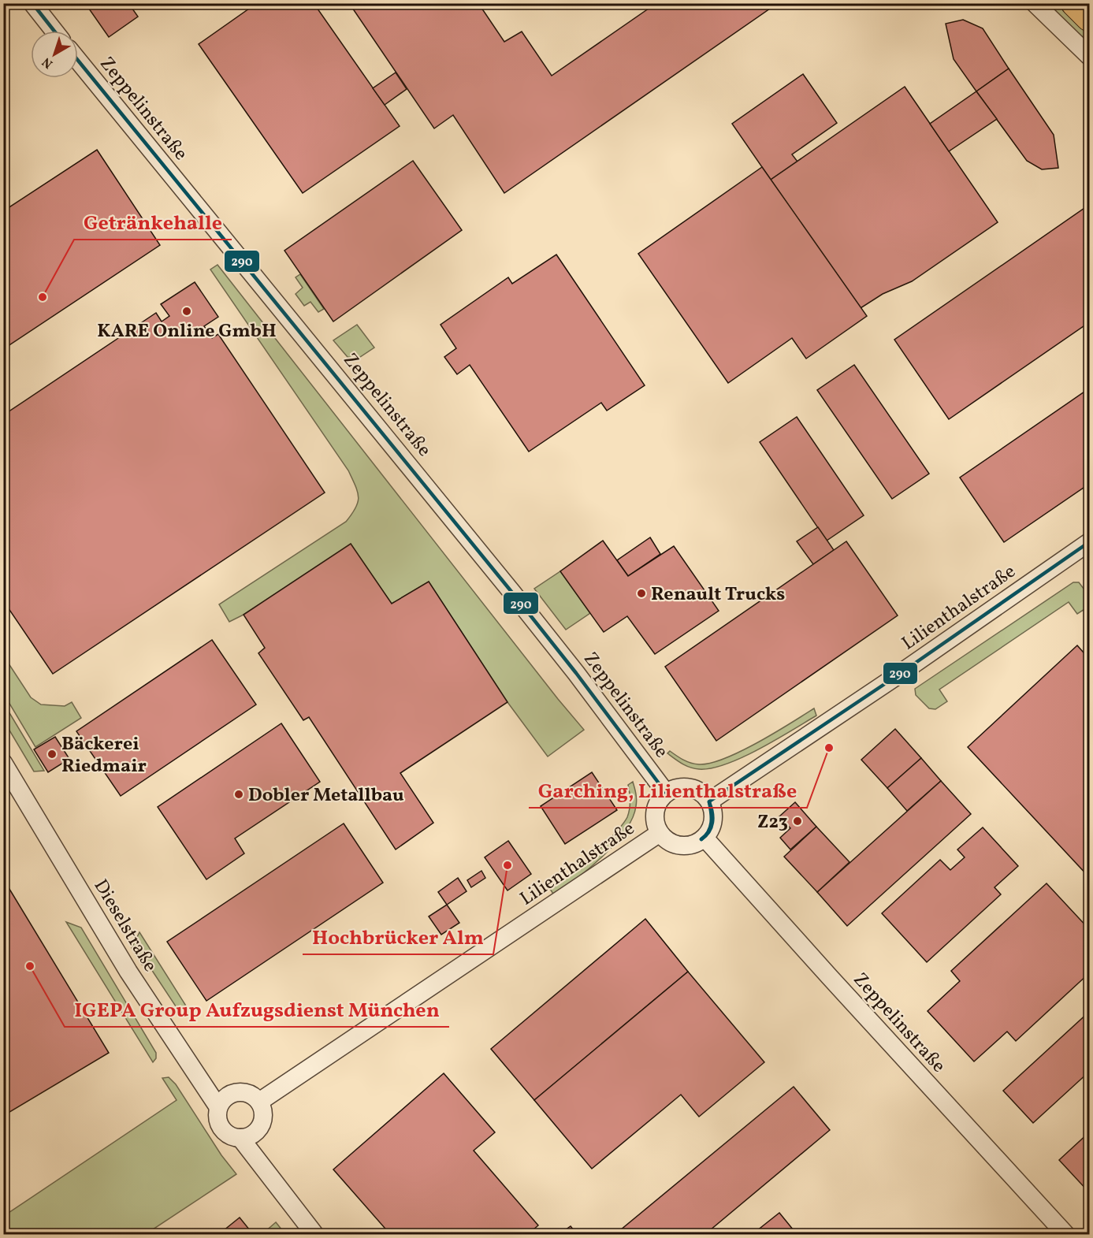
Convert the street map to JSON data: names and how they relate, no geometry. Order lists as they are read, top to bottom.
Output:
{
  "streets": {
    "street": ["Zeppelinstraße", "Lilienthalstraße", "Dieselstraße"]
  },
  "crossings": [
    ["Zeppelinstraße", "Lilienthalstraße"],
    ["Lilienthalstraße", "Dieselstraße"]
  ],
  "places": [
    "Getränkehalle",
    "KARE Online GmbH",
    "Renault Trucks",
    "Garching, Lilienthalstraße",
    "Bäckerei Riedmair",
    "Dobler Metallbau",
    "Z23",
    "Hochbrücker Alm",
    "IGEPA Group Aufzugsdienst München"
  ],
  "lines": ["transit line 290"],
  "north": "bottom left"
}
